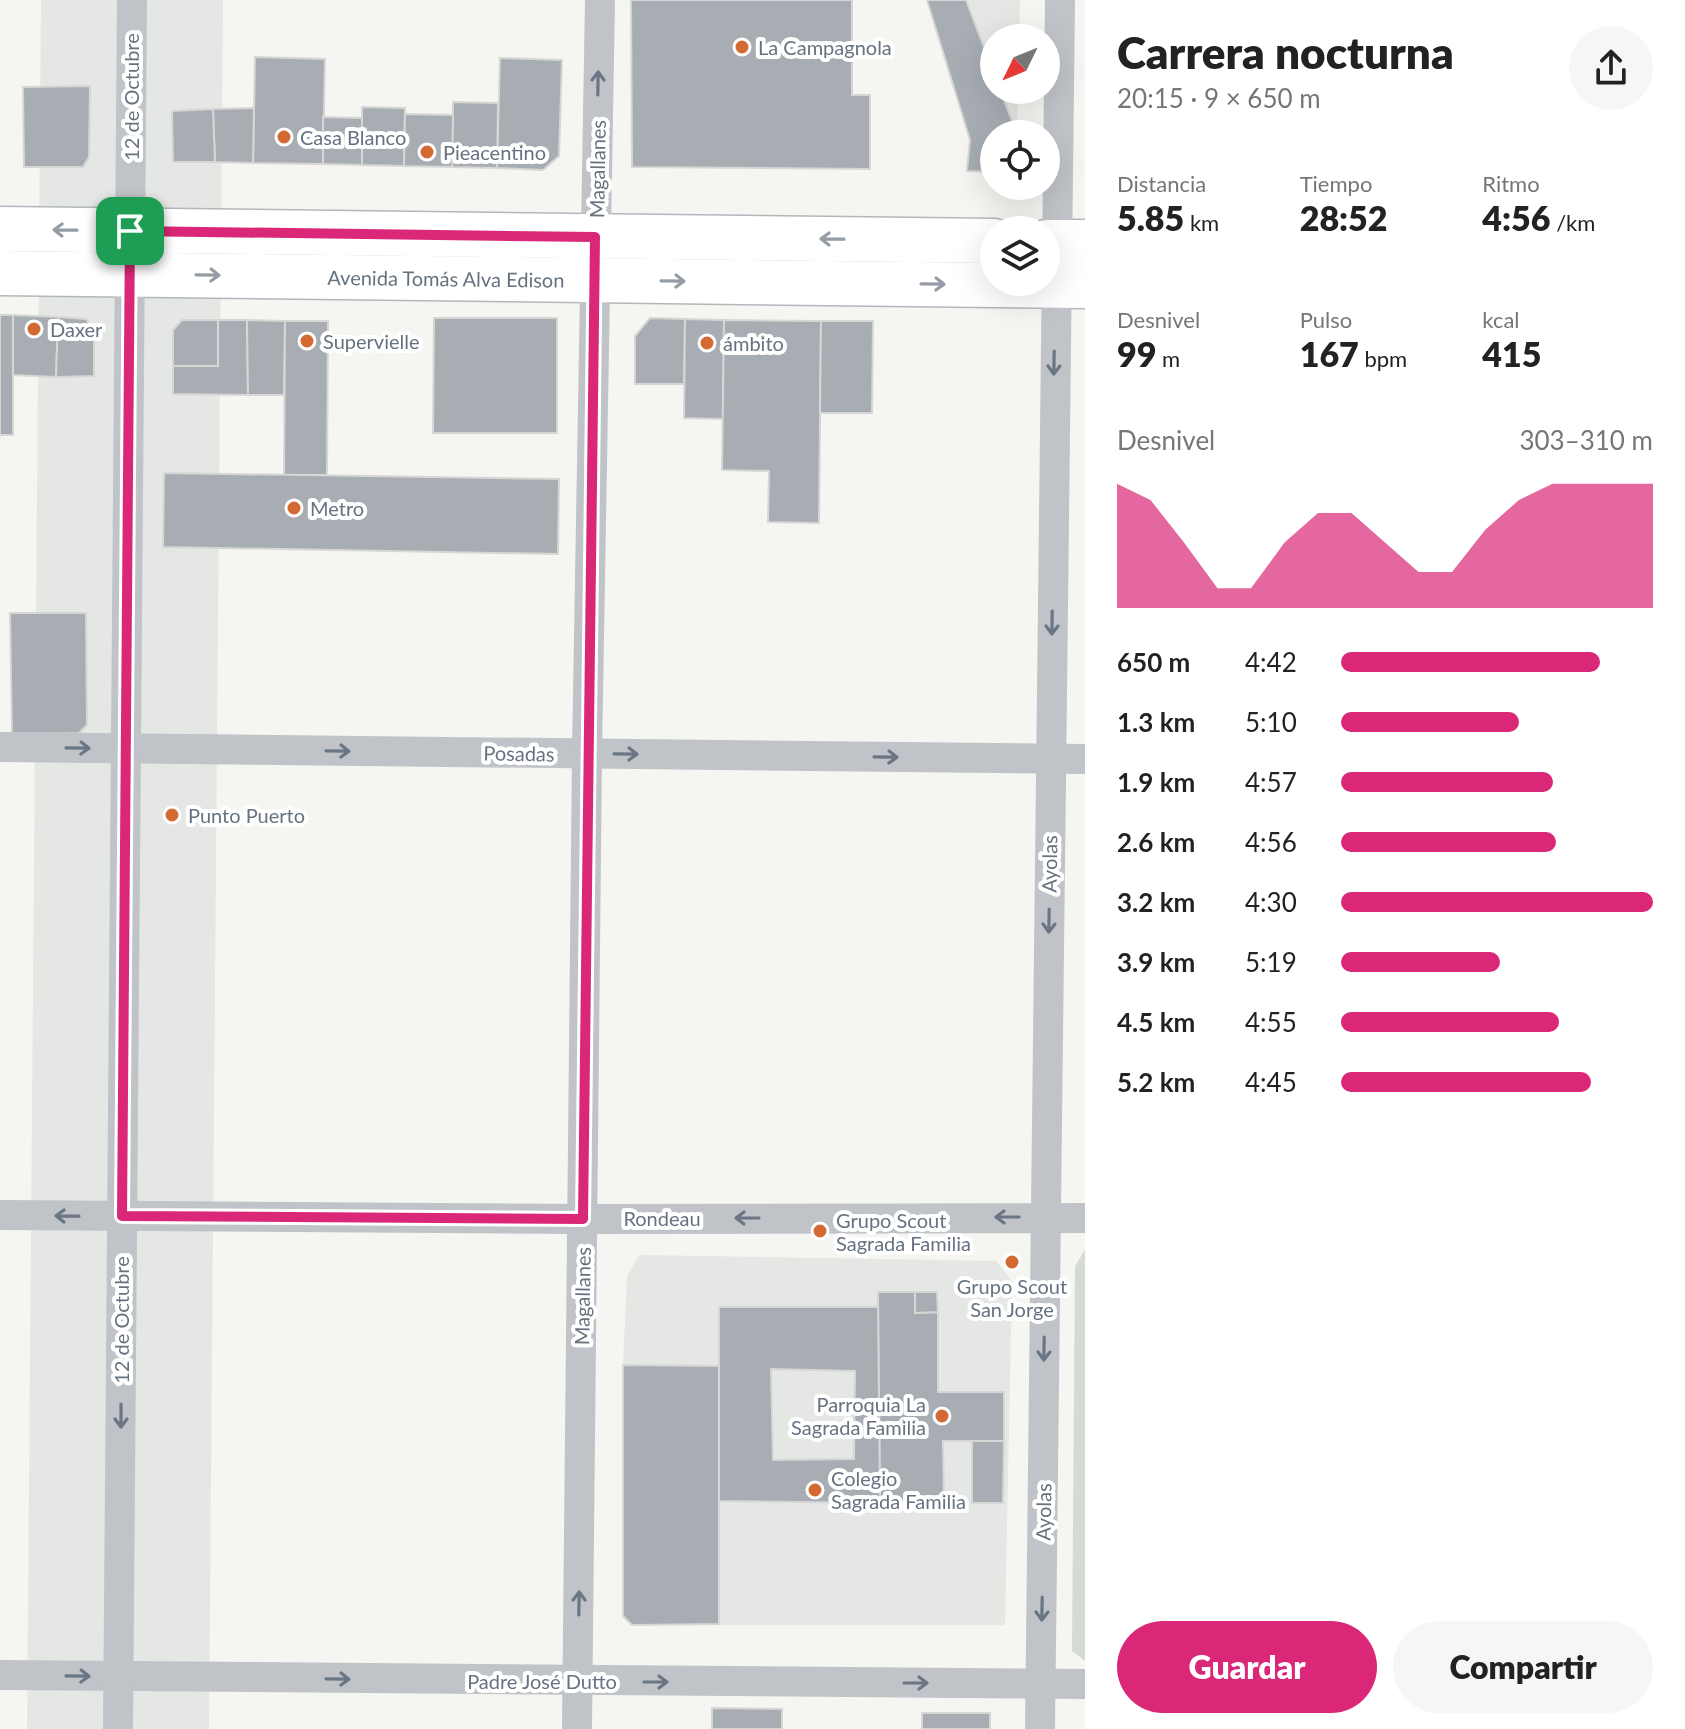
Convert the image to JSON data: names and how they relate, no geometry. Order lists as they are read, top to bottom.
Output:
{
  "streets": {
    "main road": ["Avenida Tomás Alva Edison"],
    "street": [
      "12 de Octubre",
      "Magallanes",
      "Posadas",
      "Ayolas",
      "Rondeau",
      "Padre José Dutto"
    ]
  },
  "crossings": [
    ["12 de Octubre", "Avenida Tomás Alva Edison"],
    ["12 de Octubre", "Posadas"],
    ["12 de Octubre", "Rondeau"],
    ["12 de Octubre", "Padre José Dutto"],
    ["Magallanes", "Avenida Tomás Alva Edison"],
    ["Magallanes", "Posadas"],
    ["Magallanes", "Rondeau"],
    ["Magallanes", "Padre José Dutto"],
    ["Avenida Tomás Alva Edison", "Ayolas"],
    ["Posadas", "Ayolas"],
    ["Ayolas", "Rondeau"],
    ["Ayolas", "Padre José Dutto"]
  ],
  "one_way": [
    "Magallanes",
    "Posadas",
    "Ayolas",
    "Rondeau",
    "Padre José Dutto"
  ],
  "places": [
    "La Campagnola",
    "Casa Blanco",
    "Pieacentino",
    "Daxer",
    "Supervielle",
    "ámbito",
    "Metro",
    "Punto Puerto",
    "Grupo Scout Sagrada Familia",
    "Grupo Scout San Jorge",
    "Parroquia La Sagrada Familia",
    "Colegio Sagrada Familia"
  ],
  "north": "bottom left",
  "page": {
    "heading": ["Carrera nocturna", "20:15 · 9 × 650 m"],
    "stats": [
      ["Distancia", "5.85 km"],
      ["Tiempo", "28:52"],
      ["Ritmo", "4:56 /km"],
      ["Desnivel", "99 m"],
      ["Pulso", "167 bpm"],
      ["kcal", "415"]
    ],
    "chart": ["Desnivel", "303–310 m"],
    "list": [
      {
        "name": "650 m",
        "note": "4:42"
      },
      {
        "name": "1.3 km",
        "note": "5:10"
      },
      {
        "name": "1.9 km",
        "note": "4:57"
      },
      {
        "name": "2.6 km",
        "note": "4:56"
      },
      {
        "name": "3.2 km",
        "note": "4:30"
      },
      {
        "name": "3.9 km",
        "note": "5:19"
      },
      {
        "name": "4.5 km",
        "note": "4:55"
      },
      {
        "name": "5.2 km",
        "note": "4:45"
      }
    ],
    "buttons": ["Guardar", "Compartir"]
  }
}
